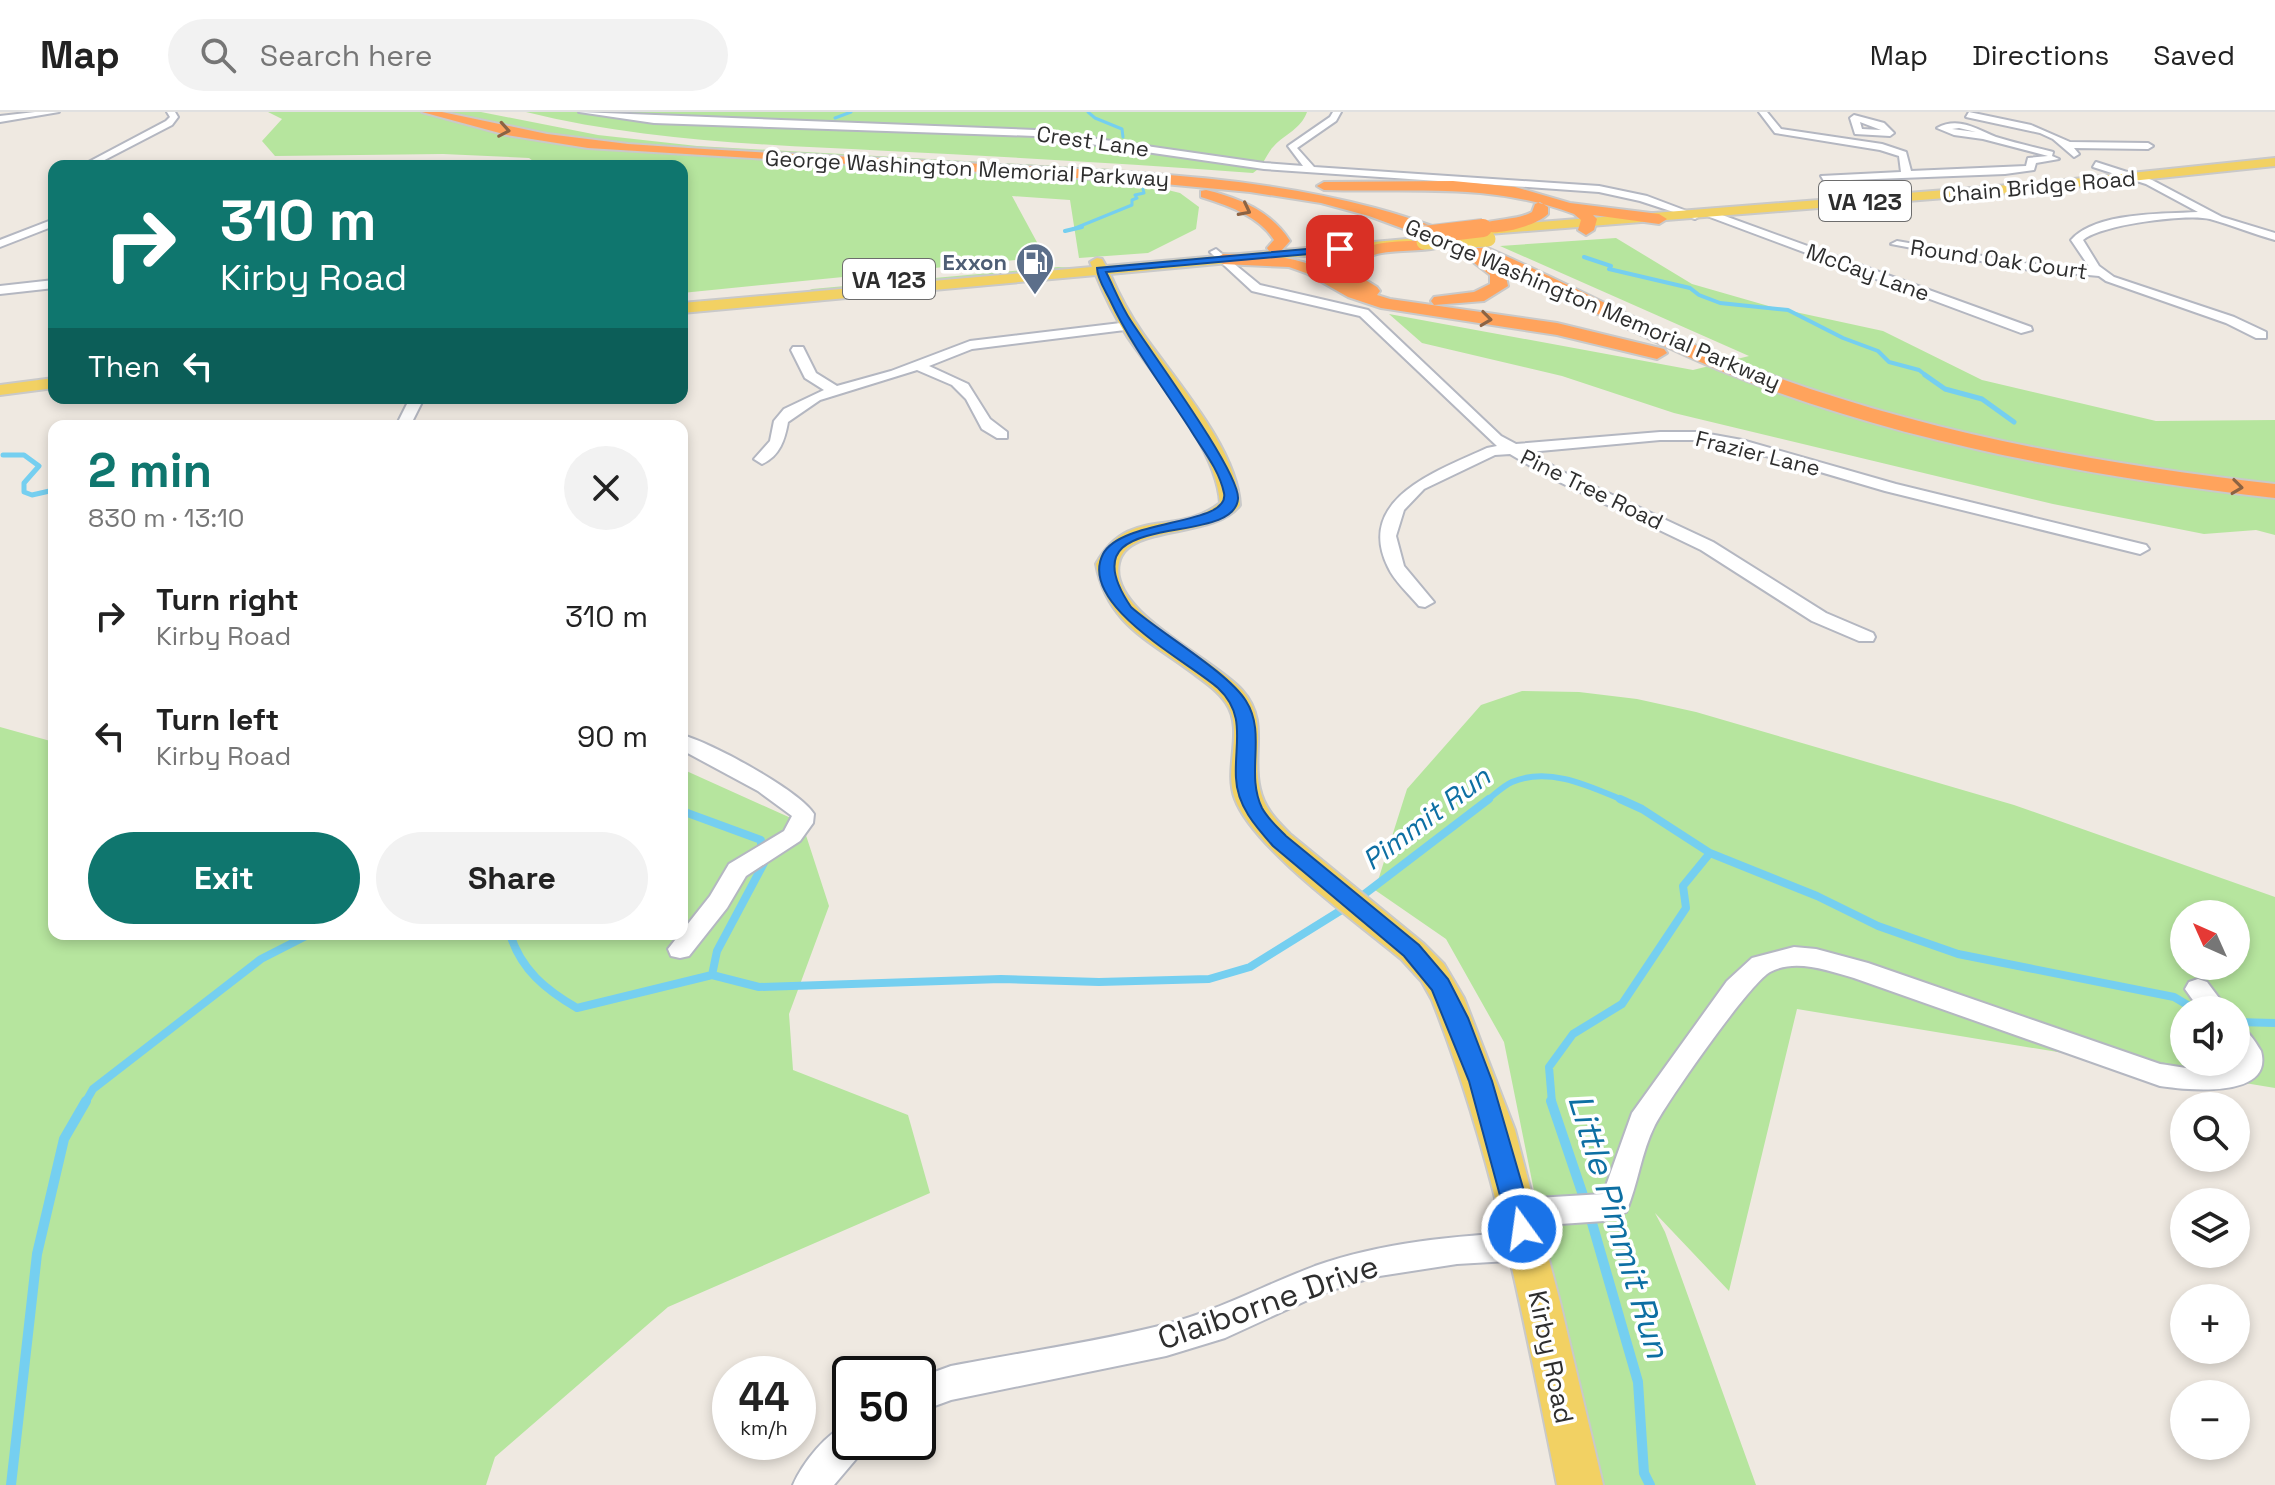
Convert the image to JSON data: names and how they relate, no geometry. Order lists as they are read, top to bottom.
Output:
{
  "streets": {
    "highway": ["George Washington Memorial Parkway"],
    "main road": ["Chain Bridge Road", "VA 123", "Kirby Road"],
    "street": [
      "Crest Lane",
      "Round Oak Court",
      "McCay Lane",
      "Frazier Lane",
      "Pine Tree Road",
      "Claiborne Drive"
    ]
  },
  "crossings": [
    ["Crest Lane", "Chain Bridge Road"],
    ["George Washington Memorial Parkway", "Chain Bridge Road"],
    ["George Washington Memorial Parkway", "VA 123"],
    ["Chain Bridge Road", "McCay Lane"],
    ["VA 123", "Pine Tree Road"],
    ["VA 123", "Kirby Road"],
    ["Frazier Lane", "Pine Tree Road"],
    ["Claiborne Drive", "Kirby Road"]
  ],
  "water": ["Pimmit Run", "Little Pimmit Run"],
  "places": {
    "fuel station": ["Exxon"]
  },
  "north": "top left",
  "page": {
    "header": "Map",
    "search": "Search here",
    "nav": ["Map", "Directions", "Saved"],
    "turn": ["310 m", "Kirby Road"],
    "then": "Then",
    "heading": ["2 min", "830 m · 13:10"],
    "list": [
      {
        "name": "Turn right",
        "note": "Kirby Road",
        "value": "310 m"
      },
      {
        "name": "Turn left",
        "note": "Kirby Road",
        "value": "90 m"
      }
    ],
    "buttons": ["Exit", "Share"],
    "map_buttons": ["+", "−"],
    "speed": "44 km/h",
    "limit": "50"
  }
}
